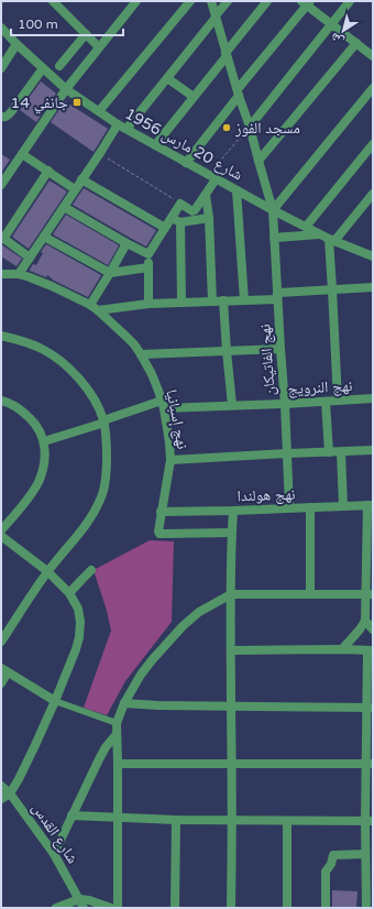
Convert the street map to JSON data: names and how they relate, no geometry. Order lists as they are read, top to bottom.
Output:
{
  "streets": {
    "street": [
      "شارع 20 مارس 1956",
      "نهج الفاتيكان",
      "نهج النرويج",
      "نهج إسبانيا",
      "نهج هولندا",
      "شارع القدس"
    ]
  },
  "crossings": [
    ["شارع 20 مارس 1956", "نهج الفاتيكان"],
    ["نهج الفاتيكان", "نهج النرويج"],
    ["نهج الفاتيكان", "نهج هولندا"],
    ["نهج النرويج", "نهج إسبانيا"],
    ["نهج إسبانيا", "نهج هولندا"]
  ],
  "places": {
    "transit": ["14 جانفي"],
    "other": ["مسجد الفوز"]
  },
  "scale_bar": "100 m",
  "north": "bottom left"
}
